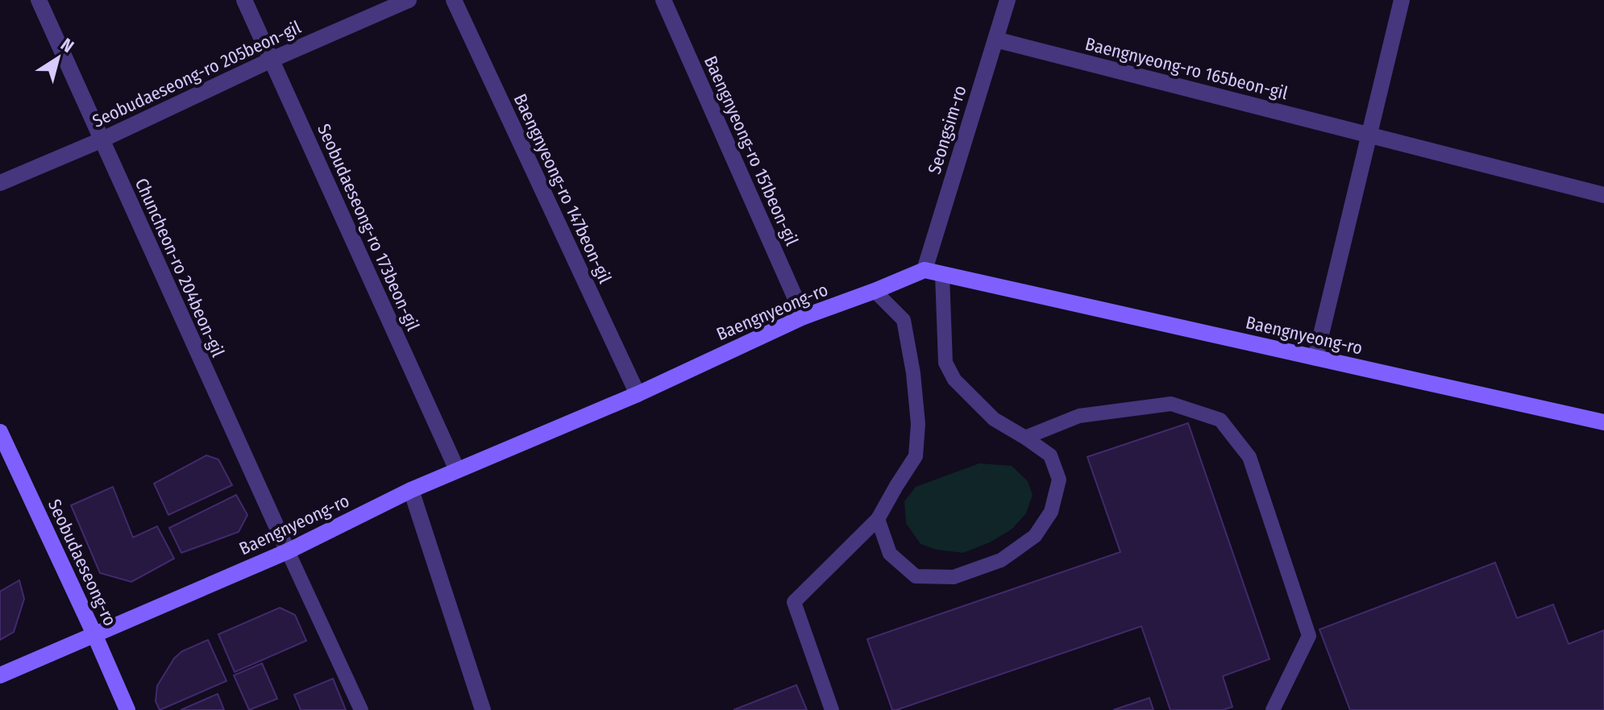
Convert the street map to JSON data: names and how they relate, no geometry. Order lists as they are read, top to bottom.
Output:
{
  "streets": {
    "street": [
      "Baengnyeong-ro 165beon-gil",
      "Seobudaeseong-ro 205beon-gil",
      "Seongsim-ro",
      "Baengnyeong-ro 151beon-gil",
      "Baengnyeong-ro 147beon-gil",
      "Seobudaeseong-ro 173beon-gil",
      "Chuncheon-ro 204beon-gil",
      "Baengnyeong-ro",
      "Seobudaeseong-ro"
    ]
  },
  "crossings": [
    ["Baengnyeong-ro 165beon-gil", "Seongsim-ro"],
    ["Seobudaeseong-ro 205beon-gil", "Seobudaeseong-ro 173beon-gil"],
    ["Seobudaeseong-ro 205beon-gil", "Chuncheon-ro 204beon-gil"],
    ["Seongsim-ro", "Baengnyeong-ro"],
    ["Baengnyeong-ro 151beon-gil", "Baengnyeong-ro"],
    ["Baengnyeong-ro 147beon-gil", "Baengnyeong-ro"],
    ["Seobudaeseong-ro 173beon-gil", "Baengnyeong-ro"],
    ["Chuncheon-ro 204beon-gil", "Baengnyeong-ro"],
    ["Baengnyeong-ro", "Seobudaeseong-ro"]
  ],
  "north": "top right"
}
